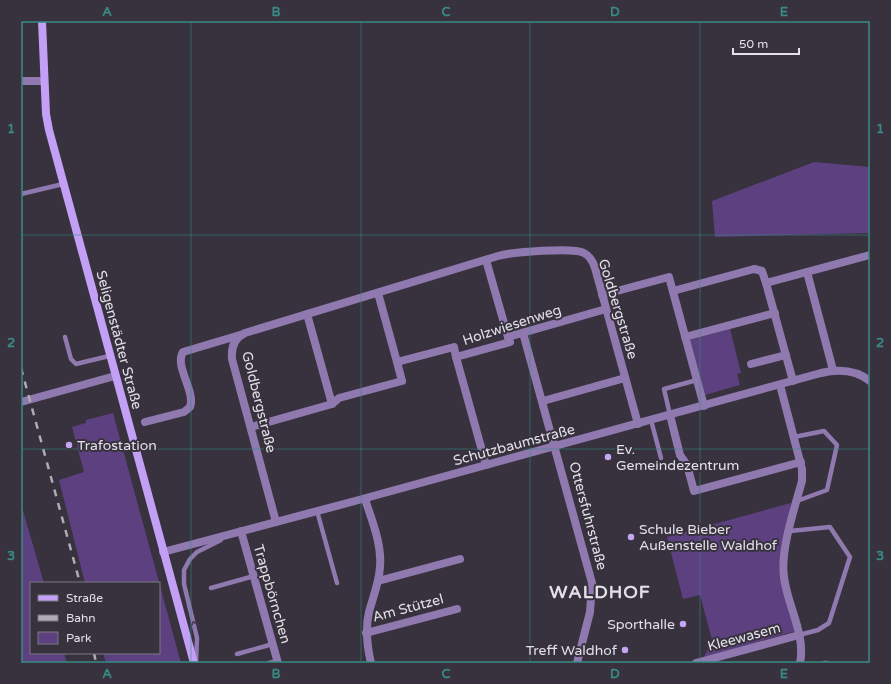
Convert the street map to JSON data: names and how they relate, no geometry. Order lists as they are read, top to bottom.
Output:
{
  "streets": {
    "street": [
      "Goldbergstraße",
      "Holzwiesenweg",
      "Seligenstädter Straße",
      "Schutzbaumstraße",
      "Ottersfuhrstraße",
      "Trappbörnchen",
      "Am Stützel",
      "Kleewasem"
    ]
  },
  "crossings": [
    ["Goldbergstraße", "Holzwiesenweg"],
    ["Goldbergstraße", "Seligenstädter Straße"],
    ["Goldbergstraße", "Schutzbaumstraße"],
    ["Holzwiesenweg", "Ottersfuhrstraße"],
    ["Seligenstädter Straße", "Schutzbaumstraße"],
    ["Schutzbaumstraße", "Ottersfuhrstraße"],
    ["Schutzbaumstraße", "Trappbörnchen"],
    ["Schutzbaumstraße", "Am Stützel"]
  ],
  "districts": ["WALDHOF"],
  "places": [
    "Trafostation",
    "Ev. Gemeindezentrum",
    "Schule Bieber Außenstelle Waldhof",
    "Sporthalle",
    "Treff Waldhof"
  ],
  "legend": ["Straße", "Bahn", "Park"],
  "scale_bar": "50 m",
  "grid": {
    "columns": [
      "A",
      "B",
      "C",
      "D",
      "E"
    ],
    "rows": ["1", "2", "3"]
  }
}
